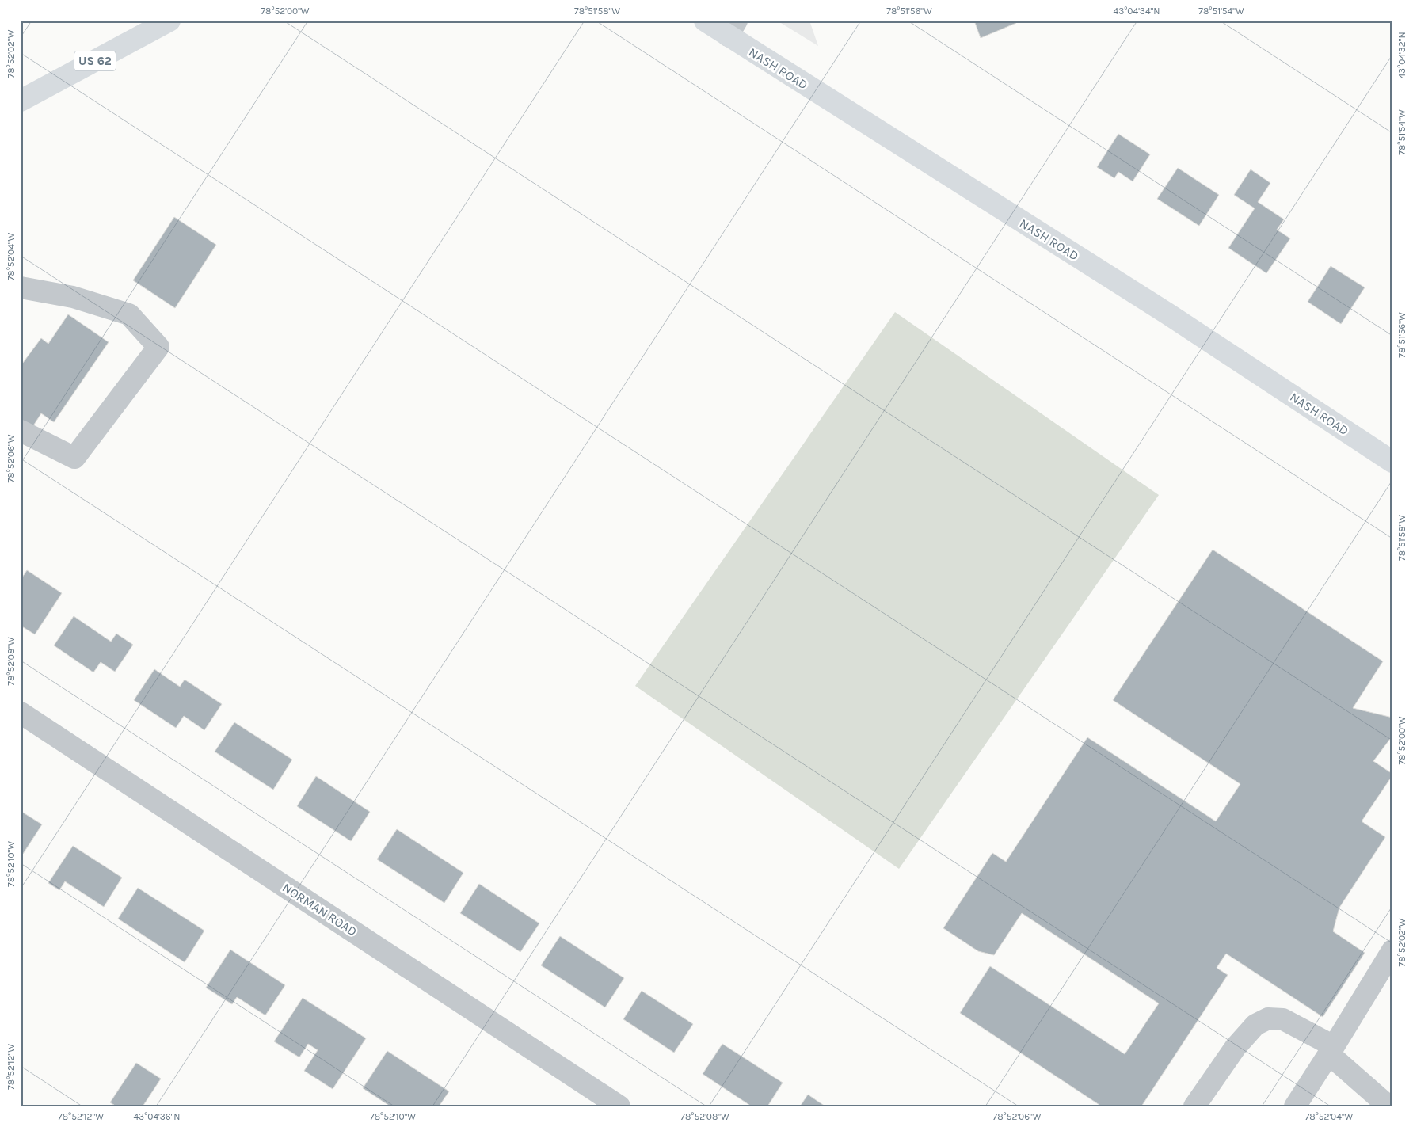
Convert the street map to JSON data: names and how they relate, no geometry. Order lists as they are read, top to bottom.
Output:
{
  "streets": {
    "main road": ["US 62", "NASH ROAD"],
    "street": ["NORMAN ROAD"]
  },
  "coordinates": [
    "78°52'00\"W",
    "78°51'58\"W",
    "78°51'56\"W",
    "43°04'34\"N",
    "78°51'54\"W",
    "78°52'02\"W",
    "43°04'32\"N",
    "78°52'04\"W",
    "78°52'06\"W",
    "78°52'08\"W",
    "78°52'10\"W",
    "78°52'12\"W",
    "43°04'36\"N"
  ]
}
